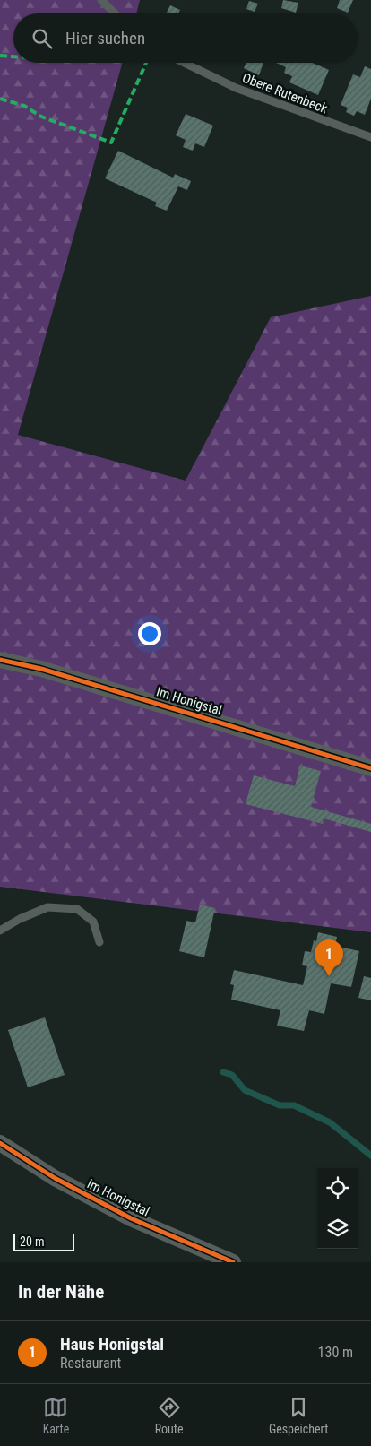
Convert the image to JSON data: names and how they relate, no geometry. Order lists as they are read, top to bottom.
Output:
{
  "streets": {
    "street": ["Im Honigstal"],
    "lane": ["Obere Rutenbeck"]
  },
  "scale_bar": "20 m",
  "page": {
    "search": "Hier suchen",
    "pins": "1",
    "scale": "20 m",
    "heading": "In der Nähe",
    "list": [
      {
        "mark": "1",
        "name": "Haus Honigstal",
        "note": "Restaurant",
        "value": "130 m"
      }
    ],
    "nav": ["Karte", "Route", "Gespeichert"]
  }
}
